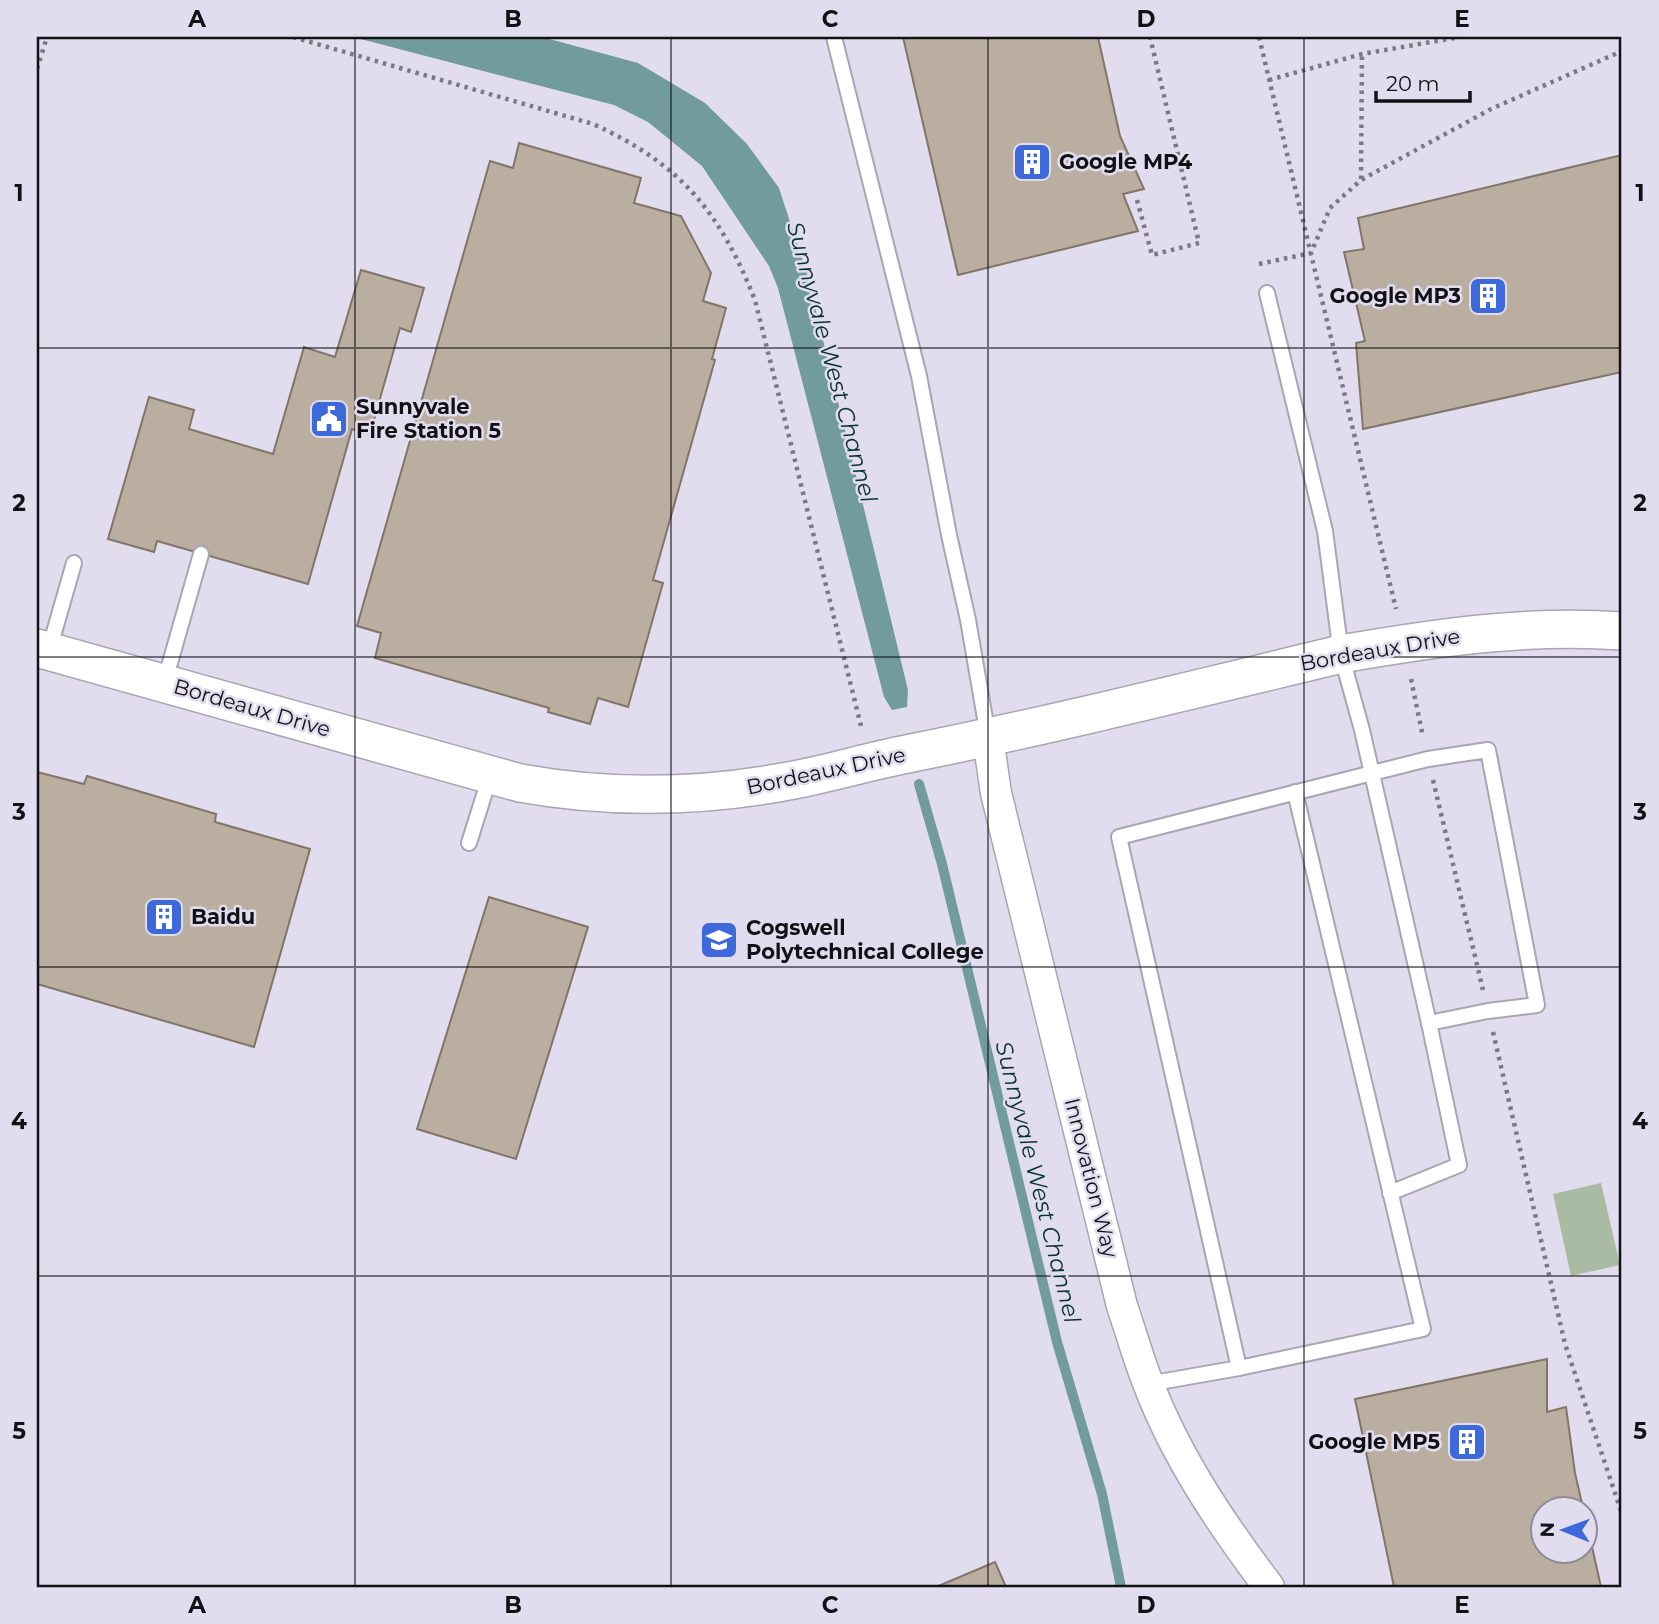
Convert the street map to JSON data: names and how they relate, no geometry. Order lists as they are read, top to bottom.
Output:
{
  "streets": {
    "street": ["Bordeaux Drive", "Innovation Way"]
  },
  "crossings": [
    ["Bordeaux Drive", "Innovation Way"]
  ],
  "water": ["Sunnyvale West Channel"],
  "places": {
    "building": [
      "Google MP4",
      "Google MP3",
      "Baidu",
      "Google MP5"
    ],
    "public building": ["Sunnyvale Fire Station 5"],
    "school or university": ["Cogswell Polytechnical College"]
  },
  "scale_bar": "20 m",
  "north": "left",
  "grid": {
    "columns": [
      "A",
      "B",
      "C",
      "D",
      "E"
    ],
    "rows": [
      "1",
      "2",
      "3",
      "4",
      "5"
    ]
  }
}
